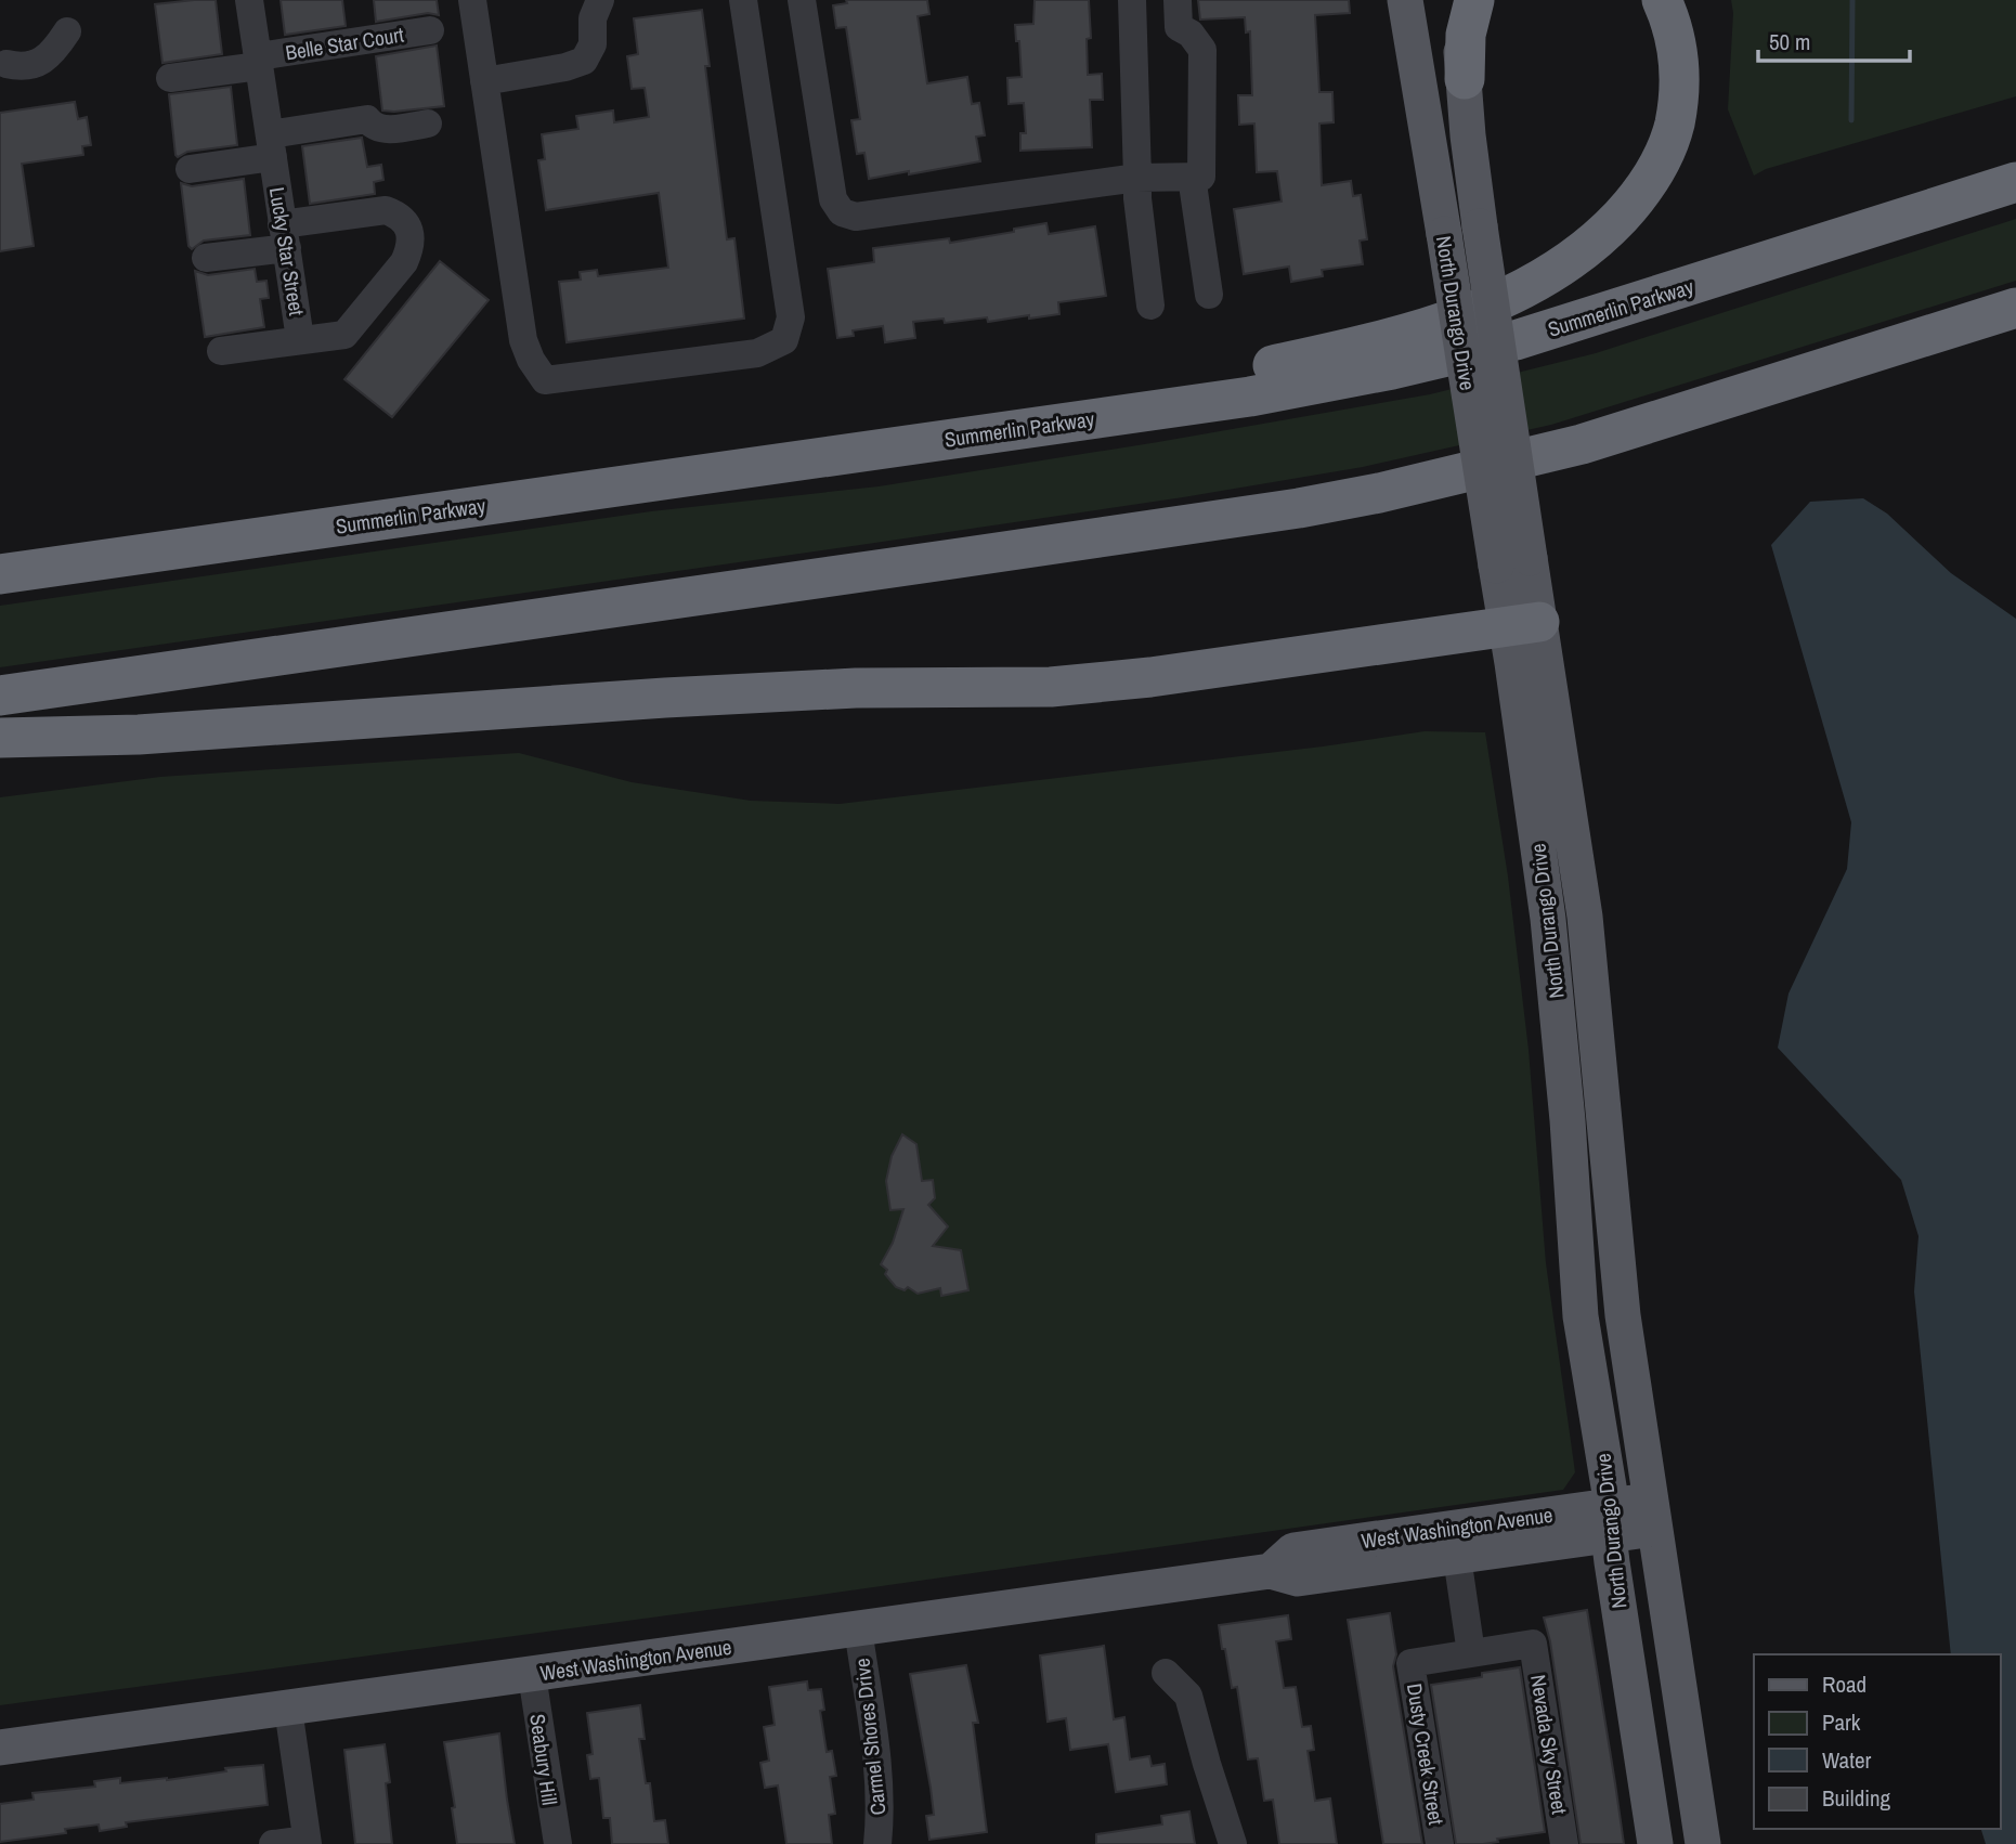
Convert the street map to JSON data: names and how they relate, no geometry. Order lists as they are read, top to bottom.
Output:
{
  "streets": {
    "highway": ["Summerlin Parkway"],
    "main road": ["North Durango Drive", "West Washington Avenue"],
    "street": [
      "Belle Star Court",
      "Lucky Star Street",
      "Carmel Shores Drive",
      "Nevada Sky Street",
      "Dusty Creek Street",
      "Seabury Hill"
    ]
  },
  "crossings": [
    ["Belle Star Court", "Lucky Star Street"],
    ["North Durango Drive", "West Washington Avenue"],
    ["West Washington Avenue", "Carmel Shores Drive"],
    ["West Washington Avenue", "Seabury Hill"],
    ["Nevada Sky Street", "Dusty Creek Street"]
  ],
  "legend": [
    "Road",
    "Park",
    "Water",
    "Building"
  ],
  "scale_bar": "50 m"
}
